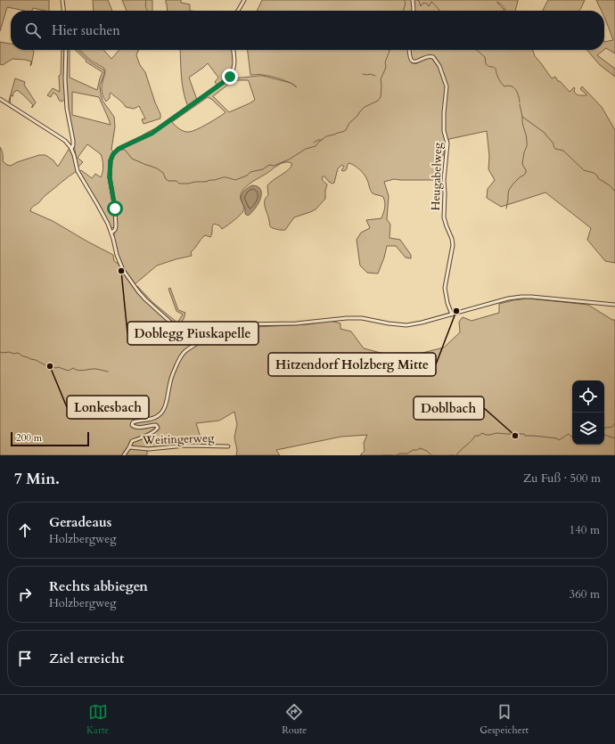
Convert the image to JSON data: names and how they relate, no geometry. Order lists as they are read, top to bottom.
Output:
{
  "streets": {
    "street": ["Heugabelweg", "Weitingerweg"]
  },
  "places": [
    "Doblegg Piuskapelle",
    "Hitzendorf Holzberg Mitte",
    "Lonkesbach",
    "Doblbach"
  ],
  "scale_bar": "200 m",
  "page": {
    "search": "Hier suchen",
    "scale": "200 m",
    "heading": ["7 Min.", "Zu Fuß · 500 m"],
    "list": [
      ["Geradeaus", "Holzbergweg", "140 m"],
      ["Rechts abbiegen", "Holzbergweg", "360 m"],
      "Ziel erreicht"
    ],
    "nav": ["Karte", "Route", "Gespeichert"]
  }
}
